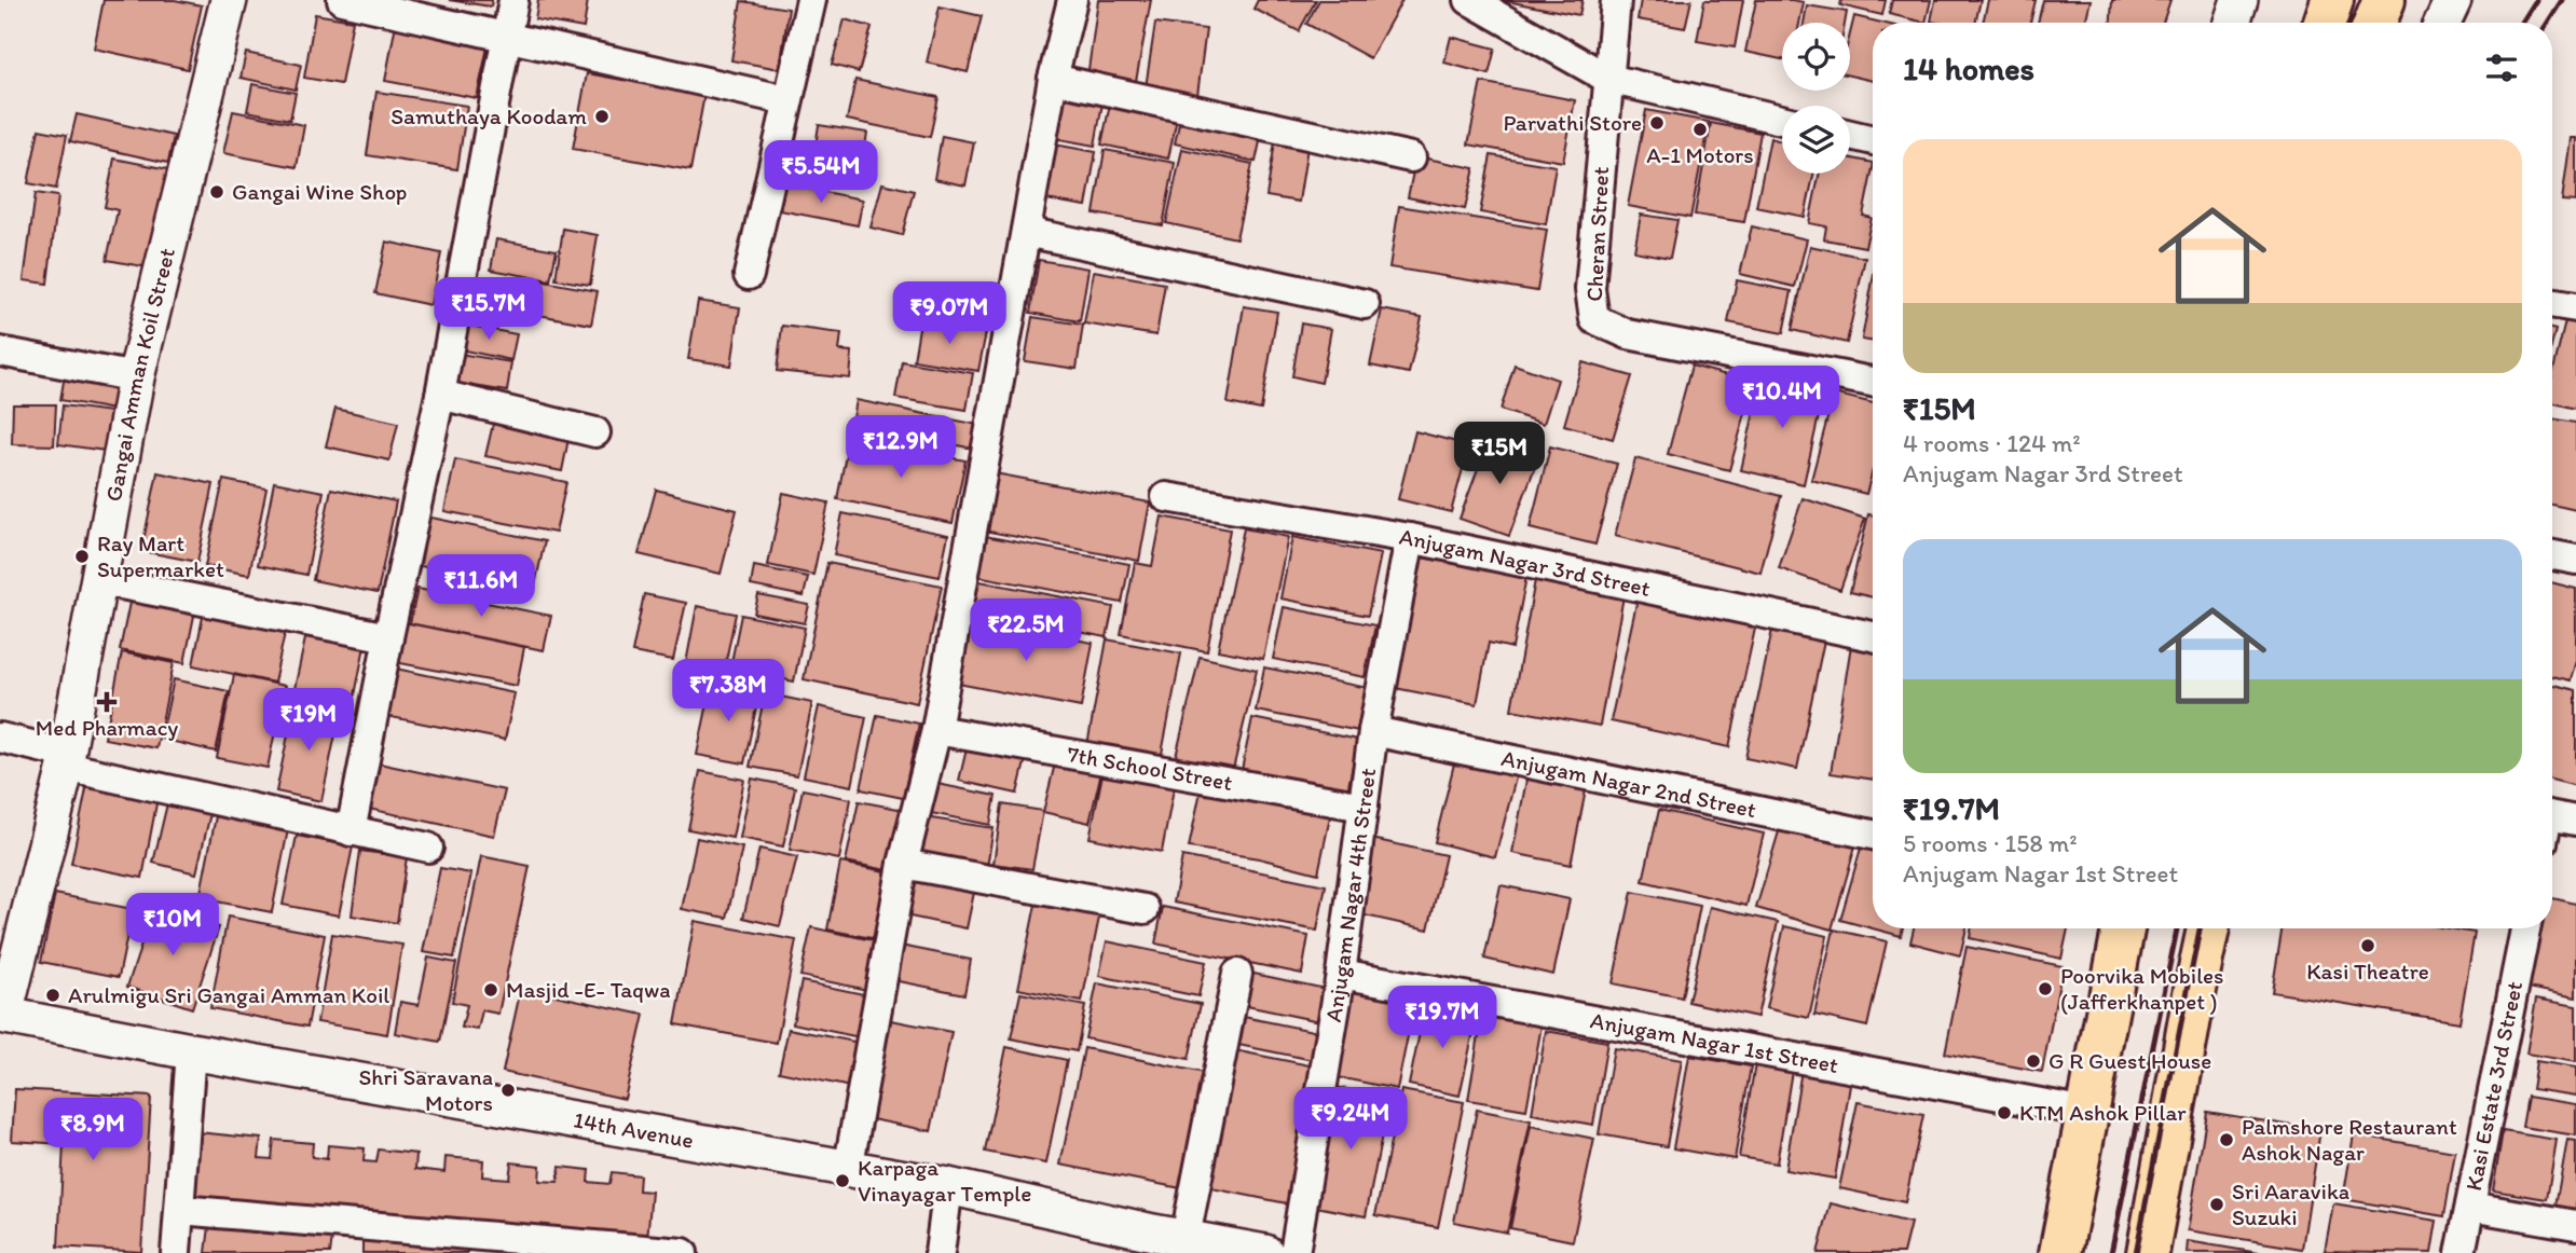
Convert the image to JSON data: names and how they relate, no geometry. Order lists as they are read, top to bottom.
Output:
{
  "streets": {
    "street": [
      "Cheran Street",
      "Gangai Amman Koil Street",
      "Anjugam Nagar 3rd Street",
      "7th School Street",
      "Anjugam Nagar 2nd Street",
      "Anjugam Nagar 4th Street",
      "Anjugam Nagar 1st Street",
      "Kasi Estate 3rd Street",
      "14th Avenue"
    ]
  },
  "crossings": [
    ["Gangai Amman Koil Street", "14th Avenue"],
    ["Anjugam Nagar 3rd Street", "Anjugam Nagar 4th Street"],
    ["7th School Street", "Anjugam Nagar 4th Street"],
    ["Anjugam Nagar 2nd Street", "Anjugam Nagar 4th Street"],
    ["Anjugam Nagar 4th Street", "Anjugam Nagar 1st Street"]
  ],
  "places": {
    "other": [
      "Samuthaya Koodam",
      "Parvathi Store",
      "A-1 Motors",
      "Gangai Wine Shop",
      "Ray Mart Supermarket",
      "Kasi Theatre",
      "Poorvika Mobiles (Jafferkhanpet )",
      "Masjid -E- Taqwa",
      "Arulmigu Sri Gangai Amman Koil",
      "G R Guest House",
      "Shri Saravana Motors",
      "KTM Ashok Pillar",
      "Palmshore Restaurant Ashok Nagar",
      "Karpaga Vinayagar Temple",
      "Sri Aaravika Suzuki"
    ],
    "health": ["Med Pharmacy"]
  },
  "page": {
    "heading": "14 homes",
    "list": [
      {
        "name": "₹15M",
        "note": "4 rooms · 124 m² · Anjugam Nagar 3rd Street"
      },
      {
        "name": "₹19.7M",
        "note": "5 rooms · 158 m² · Anjugam Nagar 1st Street"
      }
    ],
    "price": [
      "₹5.54M",
      "₹15.7M",
      "₹9.07M",
      "₹10.4M",
      "₹12.9M",
      "₹15M",
      "₹11.6M",
      "₹22.5M",
      "₹7.38M",
      "₹19M",
      "₹10M",
      "₹19.7M",
      "₹9.24M",
      "₹8.9M"
    ]
  }
}
